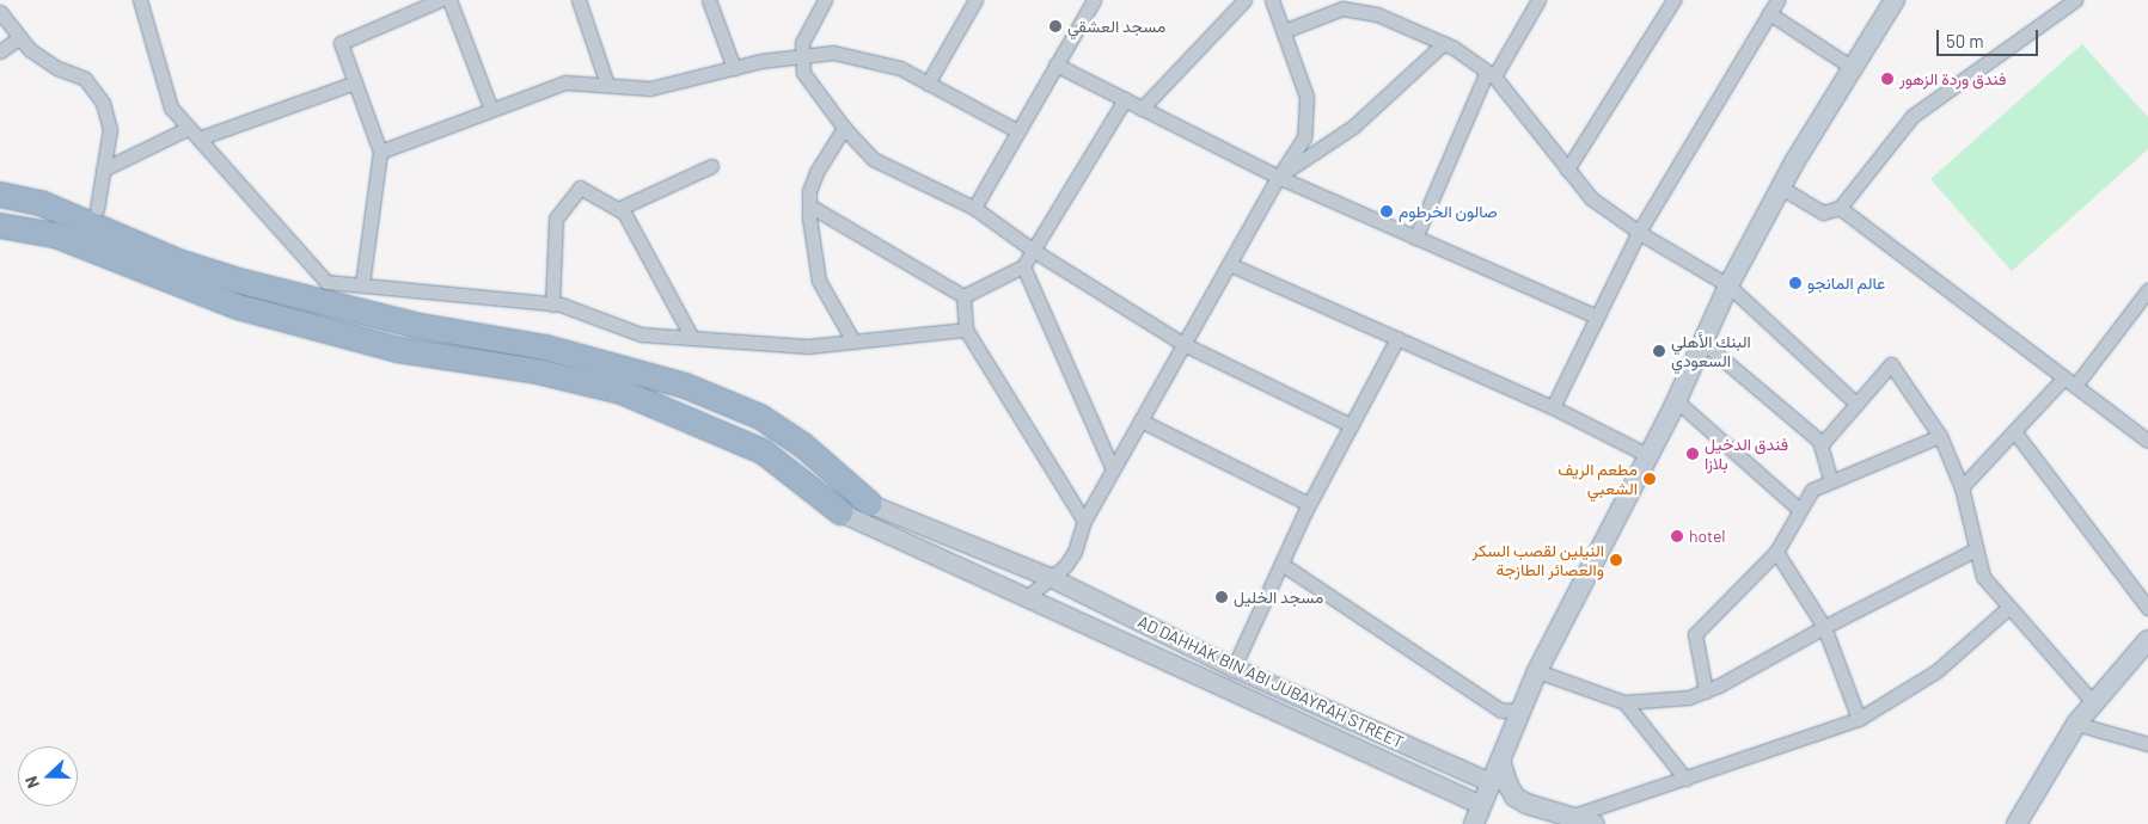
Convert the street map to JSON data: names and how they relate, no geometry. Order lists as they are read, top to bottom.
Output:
{
  "streets": {
    "street": ["AD DAHHAK BIN ABI JUBAYRAH STREET"]
  },
  "places": [
    "مسجد العشقي",
    "فندق وردة الزهور",
    "صالون الخرطوم",
    "عالم المانجو",
    "البنك الأهلي السعودي",
    "فندق الدخيل بلازا",
    "مطعم الريف الشعبي",
    "hotel",
    "النيلين لقصب السكر والعصائر الطازجة",
    "مسجد الخليل"
  ],
  "scale_bar": "50 m",
  "north": "left"
}
